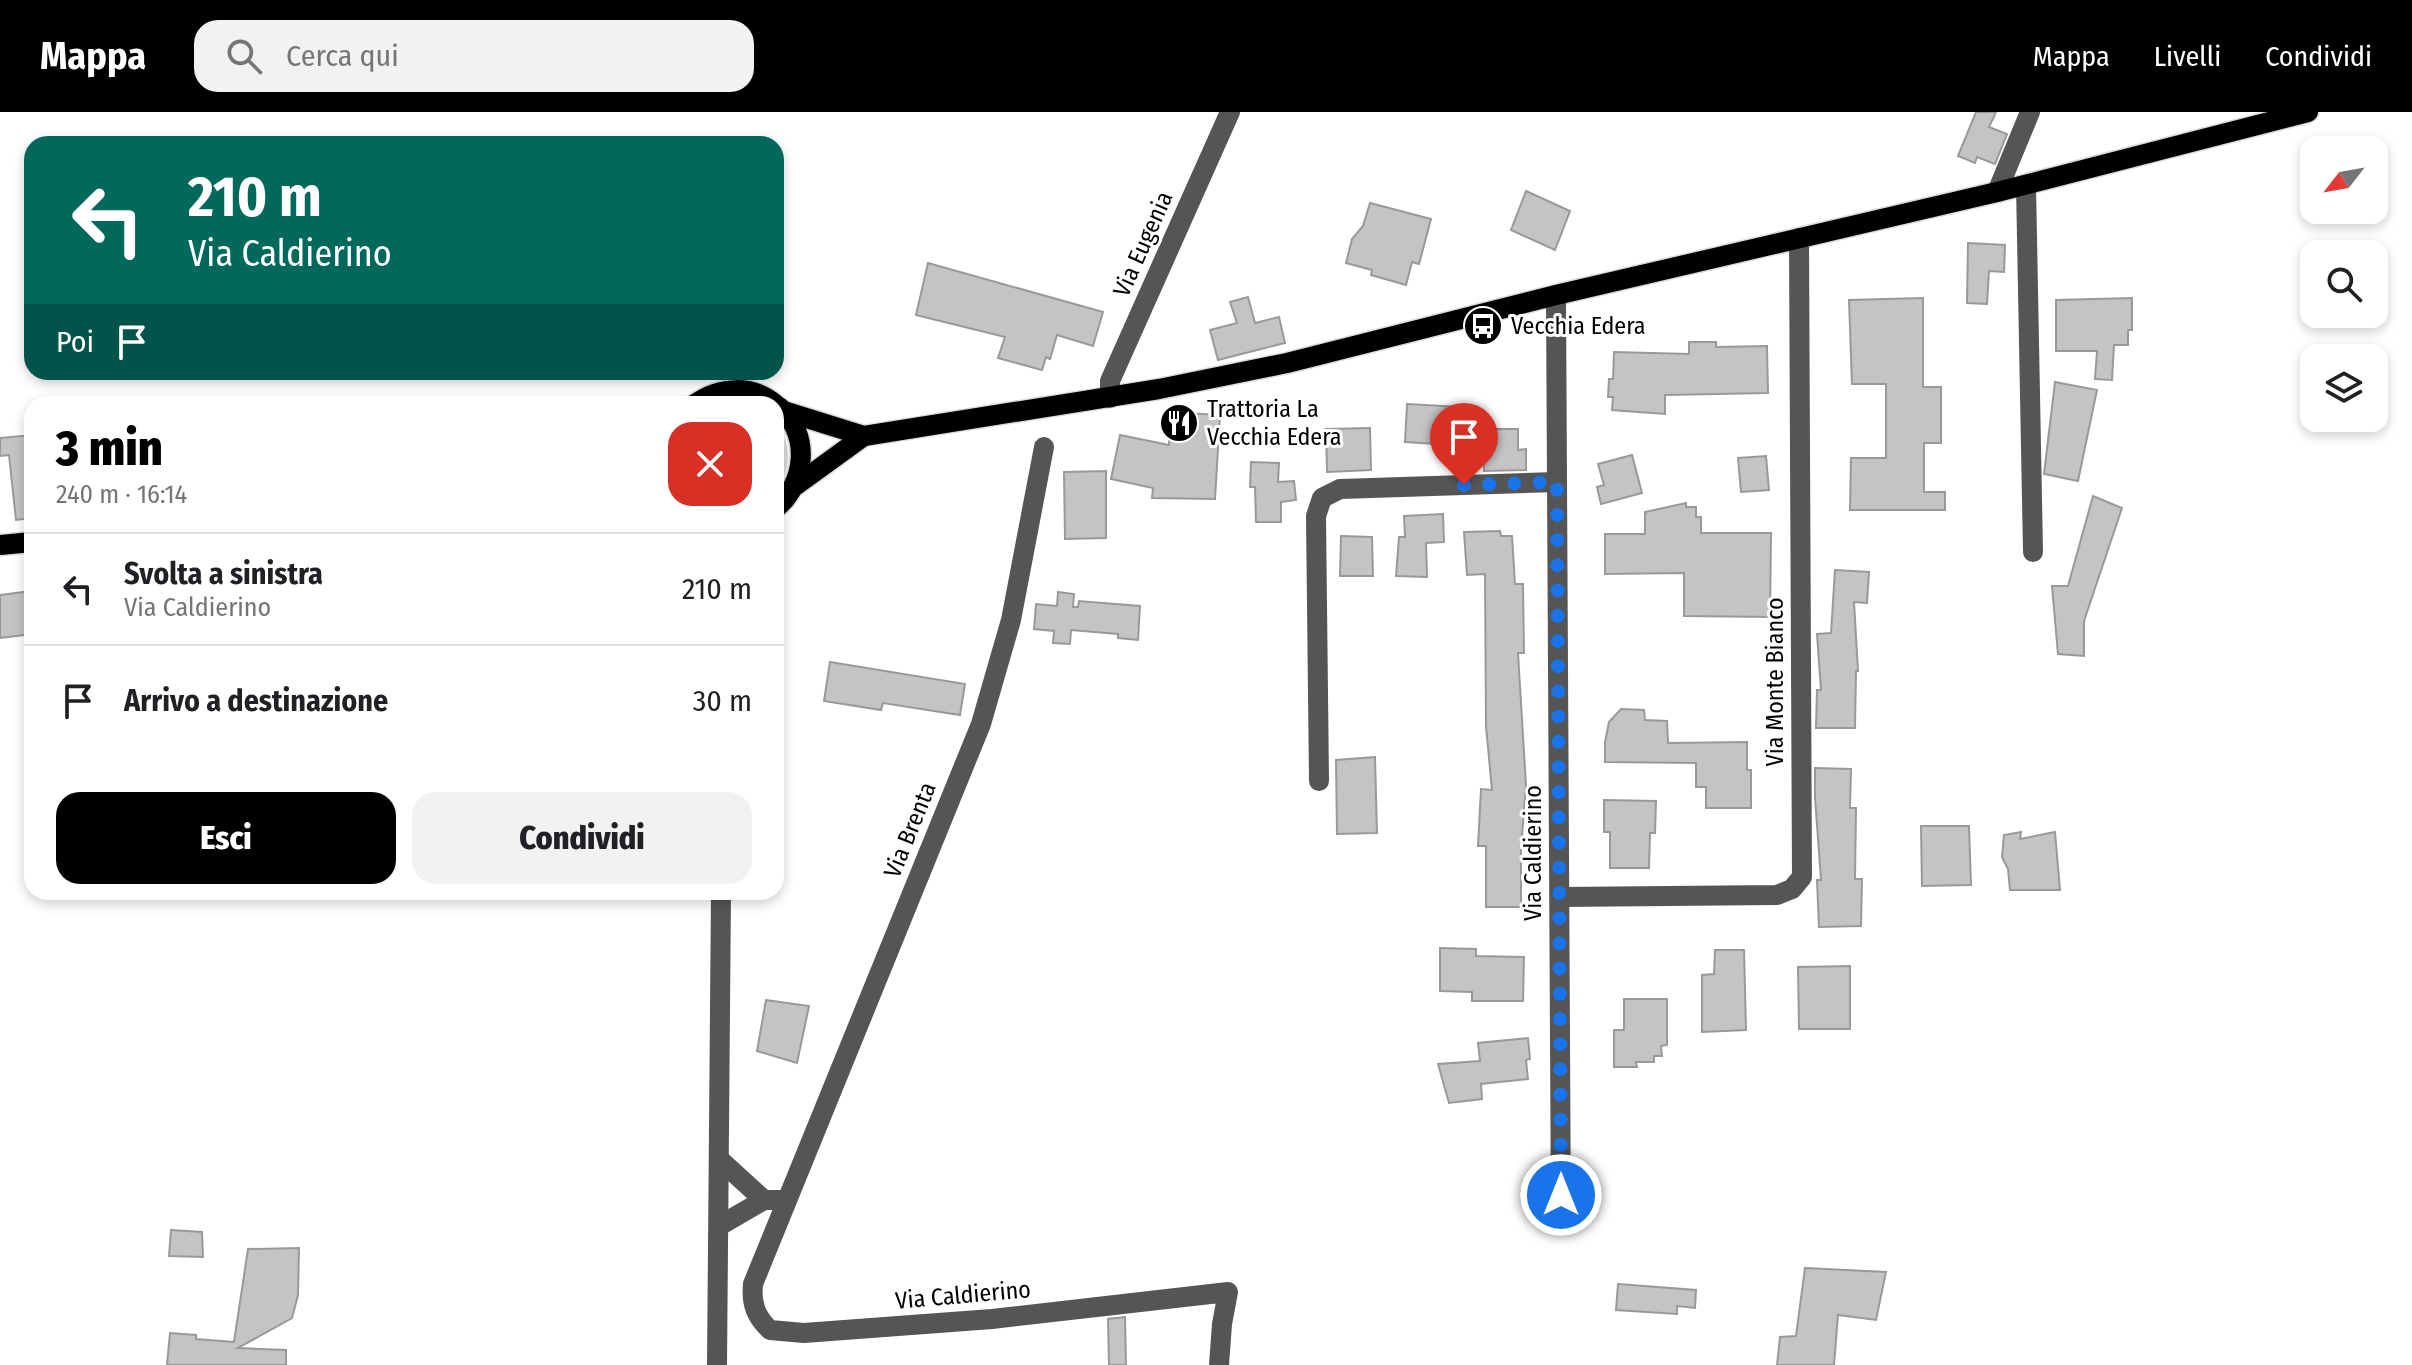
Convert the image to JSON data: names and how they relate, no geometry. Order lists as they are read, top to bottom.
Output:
{
  "streets": {
    "street": [
      "Via Eugenia",
      "Via Monte Bianco",
      "Via Brenta",
      "Via Caldierino"
    ]
  },
  "crossings": [
    ["Via Monte Bianco", "Via Caldierino"],
    ["Via Brenta", "Via Caldierino"]
  ],
  "places": {
    "bus stop": ["Vecchia Edera"],
    "restaurant": ["Trattoria La Vecchia Edera"]
  },
  "north": "bottom left",
  "page": {
    "header": "Mappa",
    "search": "Cerca qui",
    "nav": ["Mappa", "Livelli", "Condividi"],
    "turn": ["210 m", "Via Caldierino"],
    "then": "Poi",
    "heading": ["3 min", "240 m · 16:14"],
    "list": [
      {
        "name": "Svolta a sinistra",
        "note": "Via Caldierino",
        "value": "210 m"
      },
      {
        "name": "Arrivo a destinazione",
        "value": "30 m"
      }
    ],
    "buttons": ["Esci", "Condividi"]
  }
}
